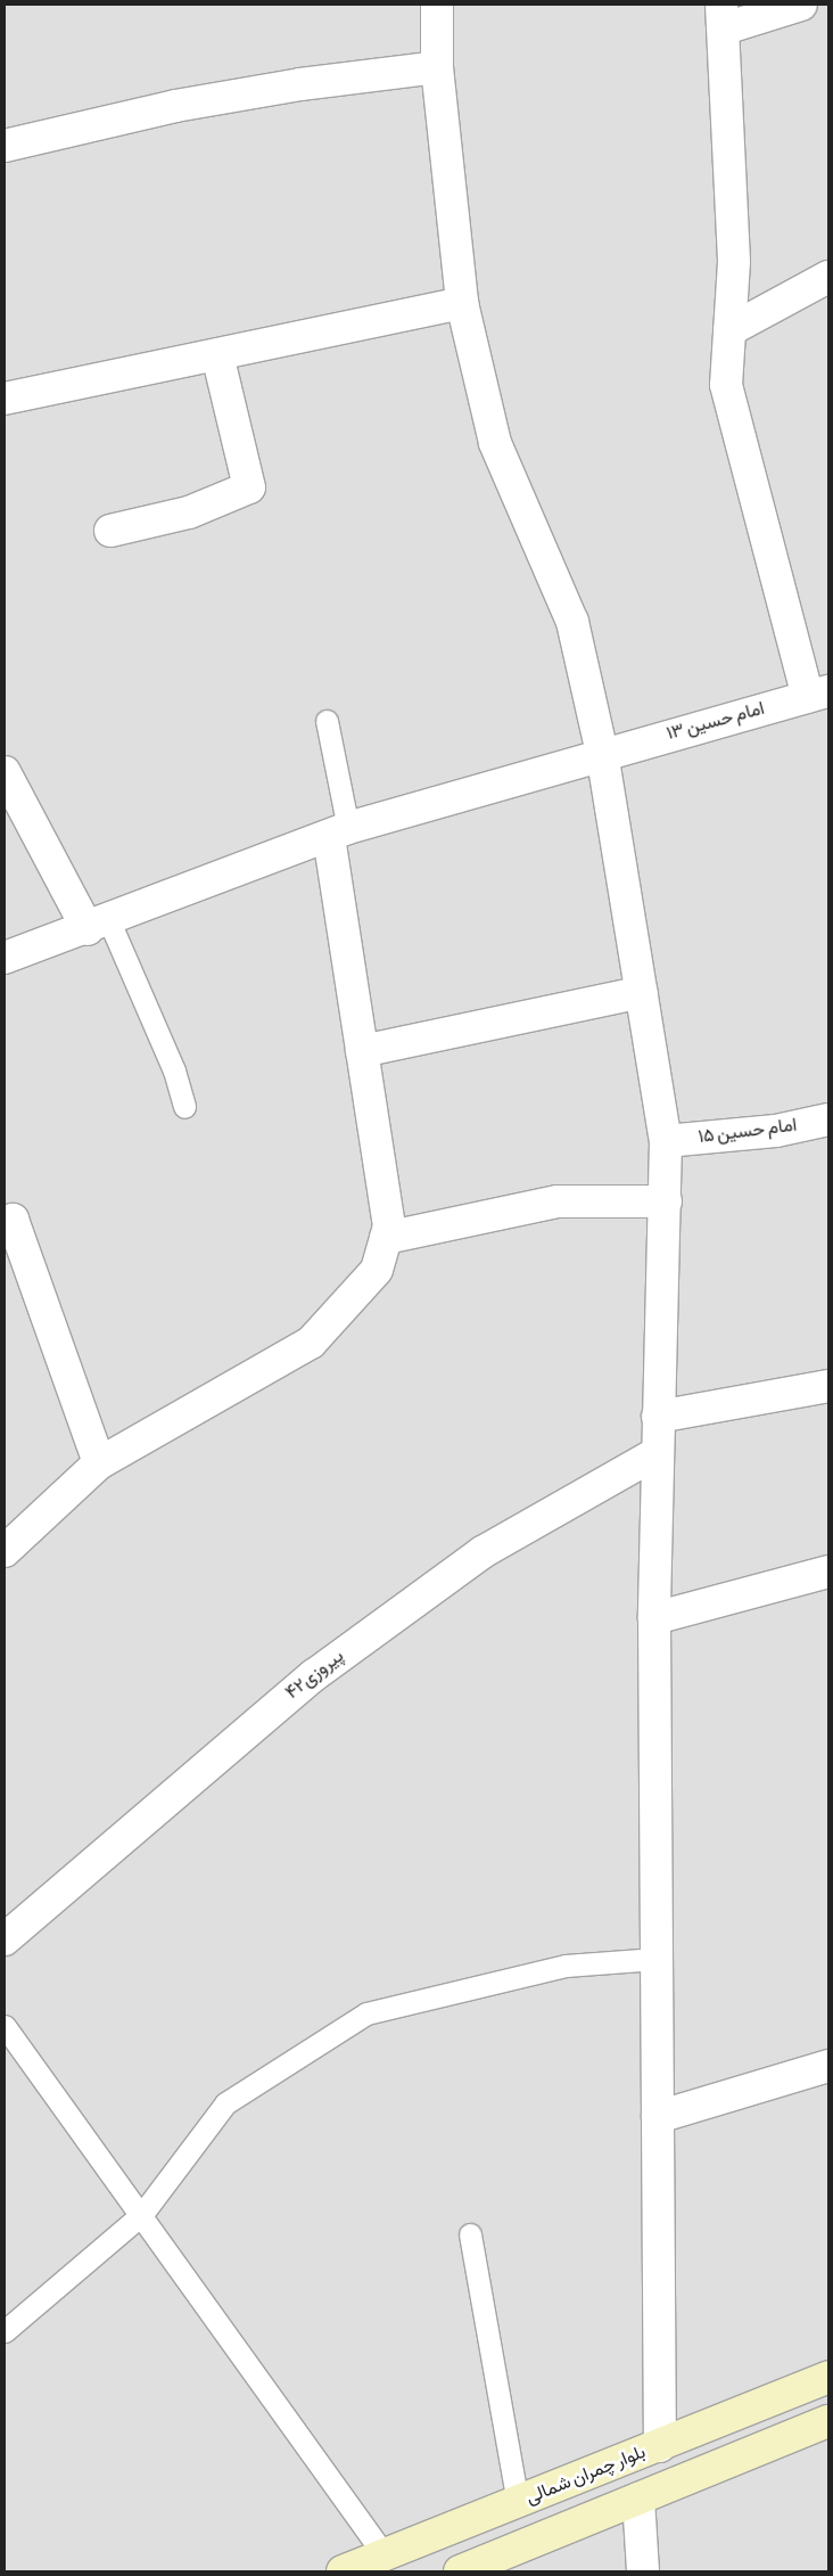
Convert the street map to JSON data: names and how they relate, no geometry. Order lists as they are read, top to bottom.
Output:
{
  "streets": {
    "street": [
      "امام حسین ۱۳",
      "امام حسین ۱۵",
      "پیروزی۴۲",
      "بلوار چمران شمالی"
    ]
  }
}
